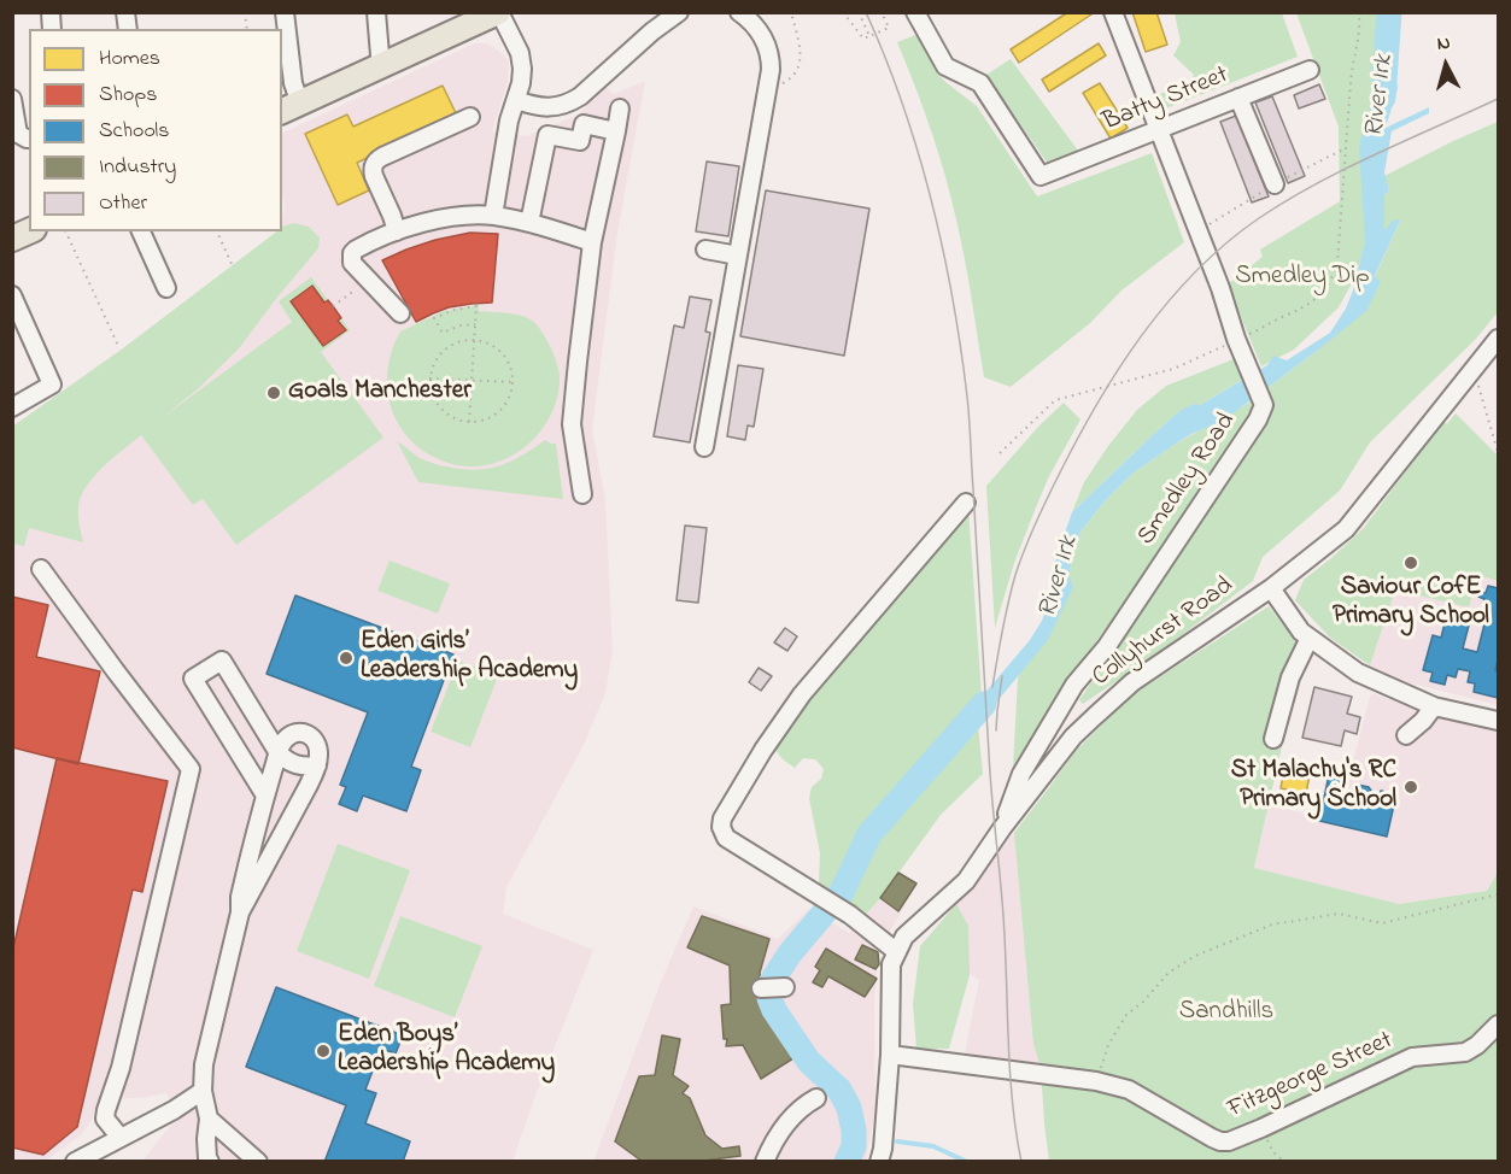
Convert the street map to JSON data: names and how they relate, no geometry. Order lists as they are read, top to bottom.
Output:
{
  "streets": {
    "street": [
      "Batty Street",
      "Smedley Road",
      "Collyhurst Road",
      "Fitzgeorge Street"
    ]
  },
  "crossings": [
    ["Batty Street", "Smedley Road"],
    ["Smedley Road", "Collyhurst Road"],
    ["Collyhurst Road", "Fitzgeorge Street"]
  ],
  "water": ["River Irk"],
  "parks": ["Smedley Dip", "Sandhills"],
  "places": [
    "Goals Manchester",
    "Saviour CofE Primary School",
    "Eden Girls’ Leadership Academy",
    "St Malachy's RC Primary School",
    "Eden Boys’ Leadership Academy"
  ],
  "legend": [
    "Homes",
    "Shops",
    "Schools",
    "Industry",
    "Other"
  ],
  "north": "top"
}
